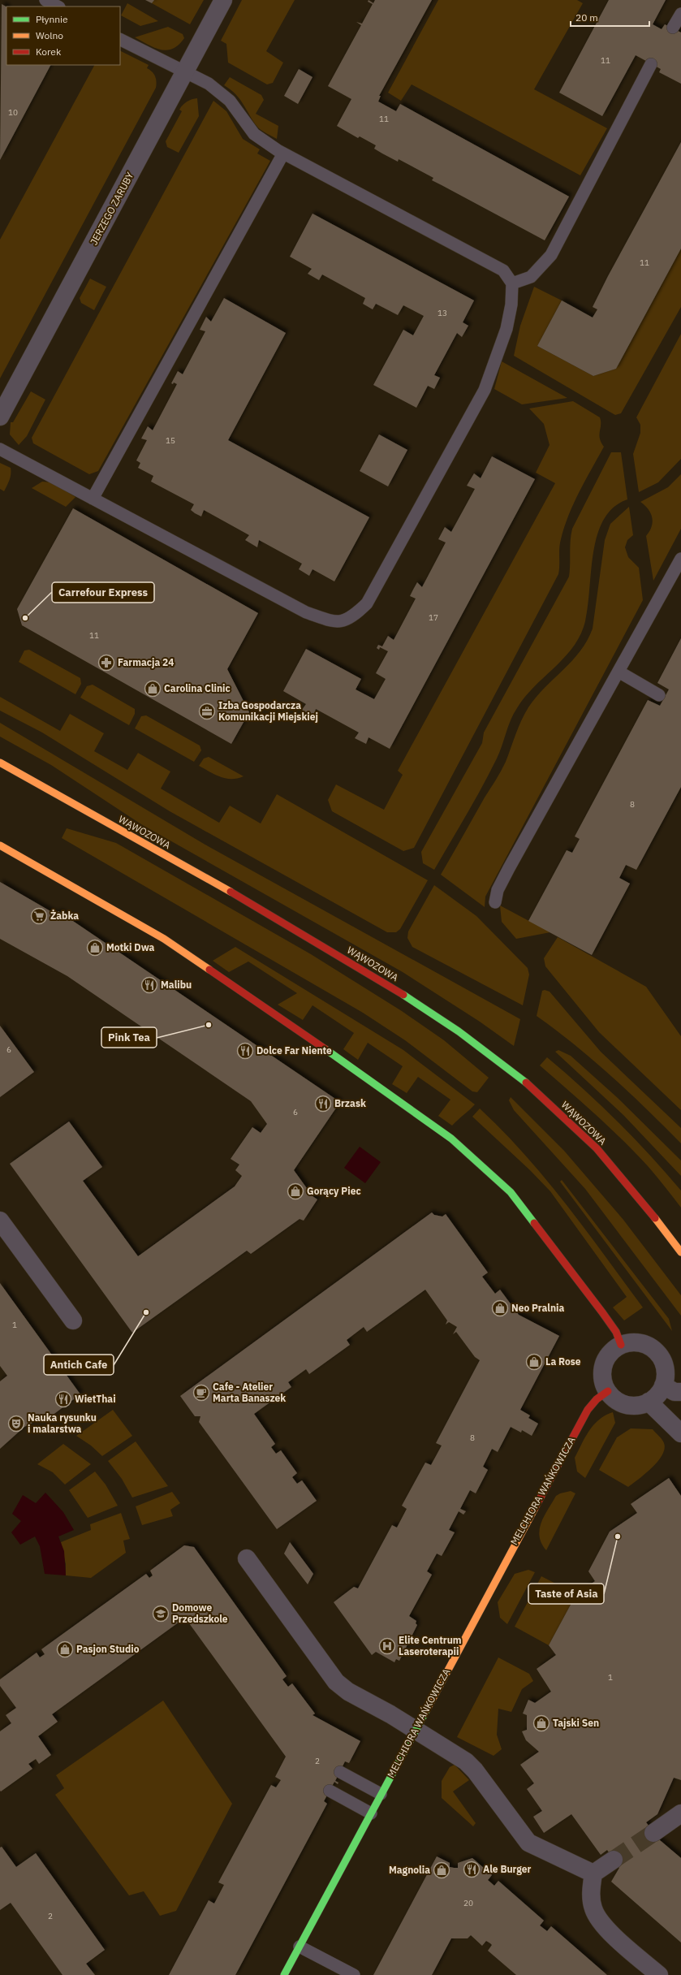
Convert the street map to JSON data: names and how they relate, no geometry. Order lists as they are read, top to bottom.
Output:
{
  "streets": {
    "street": ["JERZEGO ZARUBY", "WĄWOZOWA", "MELCHIORA WAŃKOWICZA"]
  },
  "places": {
    "other": [
      "Carrefour Express",
      "Pink Tea",
      "Antich Cafe",
      "Taste of Asia"
    ],
    "pharmacy": ["Farmacja 24"],
    "shop": [
      "Carolina Clinic",
      "Motki Dwa",
      "Gorący Piec",
      "Neo Pralnia",
      "La Rose",
      "Pasjon Studio",
      "Tajski Sen",
      "Magnolia"
    ],
    "office": ["Izba Gospodarcza Komunikacji Miejskiej"],
    "supermarket": ["Żabka"],
    "restaurant": [
      "Malibu",
      "Dolce Far Niente",
      "Brzask",
      "WietThai",
      "Ale Burger"
    ],
    "cafe": ["Cafe - Atelier Marta Banaszek"],
    "theatre": ["Nauka rysunku i malarstwa"],
    "school or university": ["Domowe Przedszkole"],
    "hospital": ["Elite Centrum Laseroterapii"]
  },
  "house_numbers": [
    "11",
    "10",
    "11",
    "11",
    "13",
    "15",
    "17",
    "11",
    "8",
    "6",
    "6",
    "1",
    "8",
    "1",
    "2",
    "20",
    "2"
  ],
  "legend": ["Płynnie", "Wolno", "Korek"],
  "scale_bar": "20 m"
}
